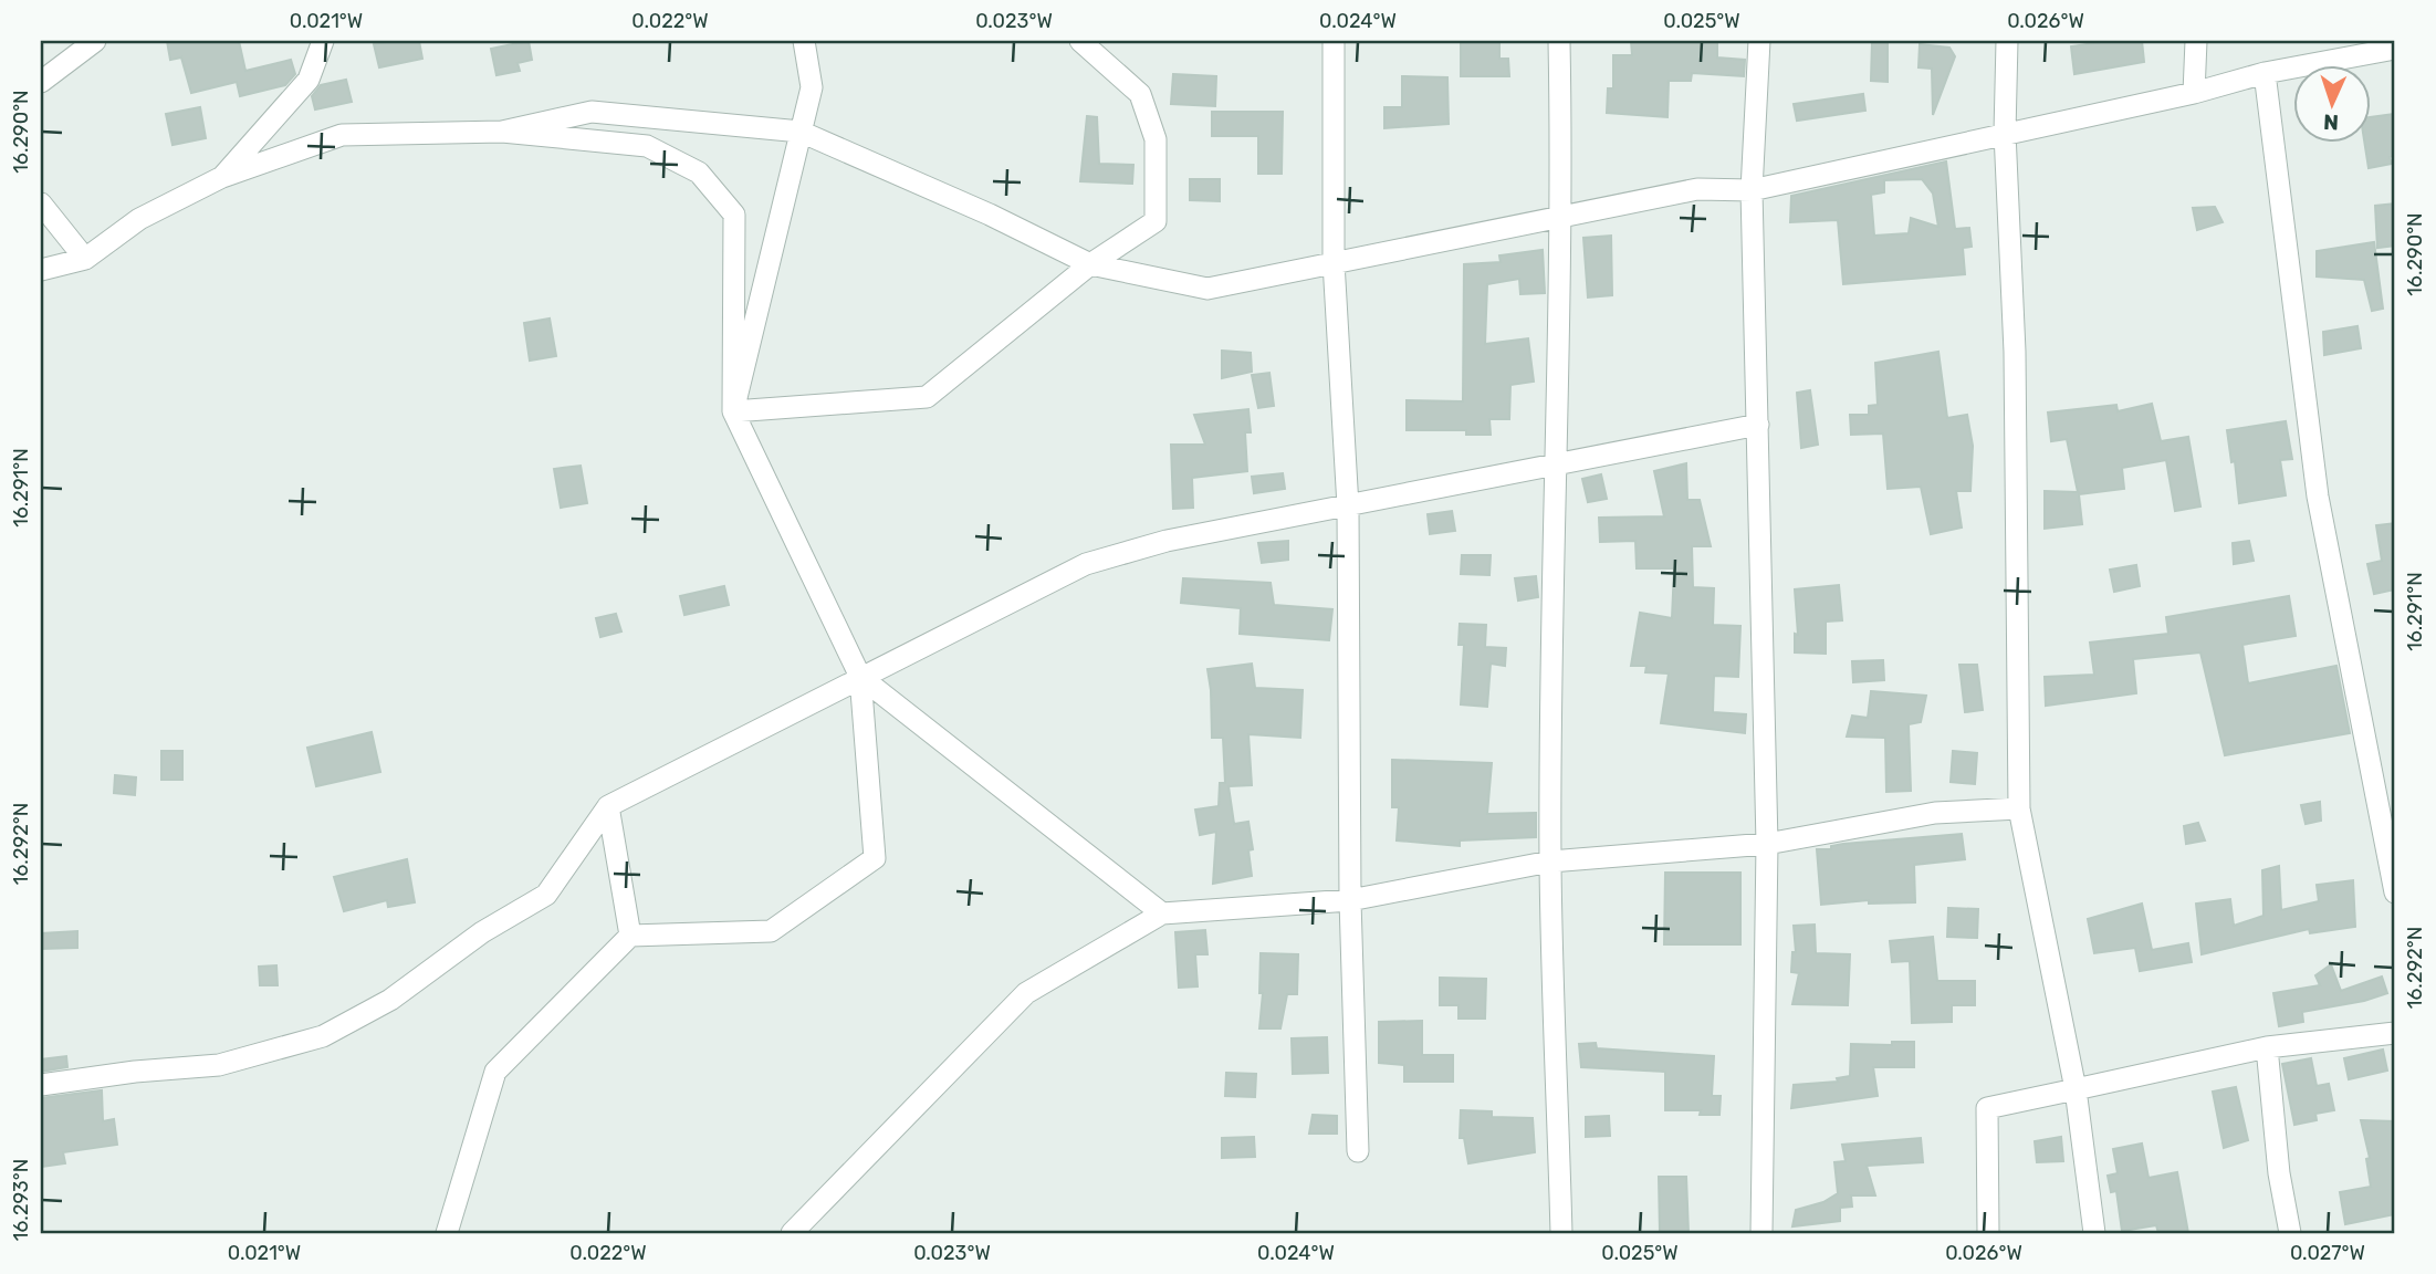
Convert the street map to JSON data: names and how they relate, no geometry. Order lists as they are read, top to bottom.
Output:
{
  "north": "bottom",
  "coordinates": [
    "0.021°W",
    "0.022°W",
    "0.023°W",
    "0.024°W",
    "0.025°W",
    "0.026°W",
    "16.290°N",
    "16.291°N",
    "16.292°N",
    "16.293°N",
    "0.027°W"
  ]
}
